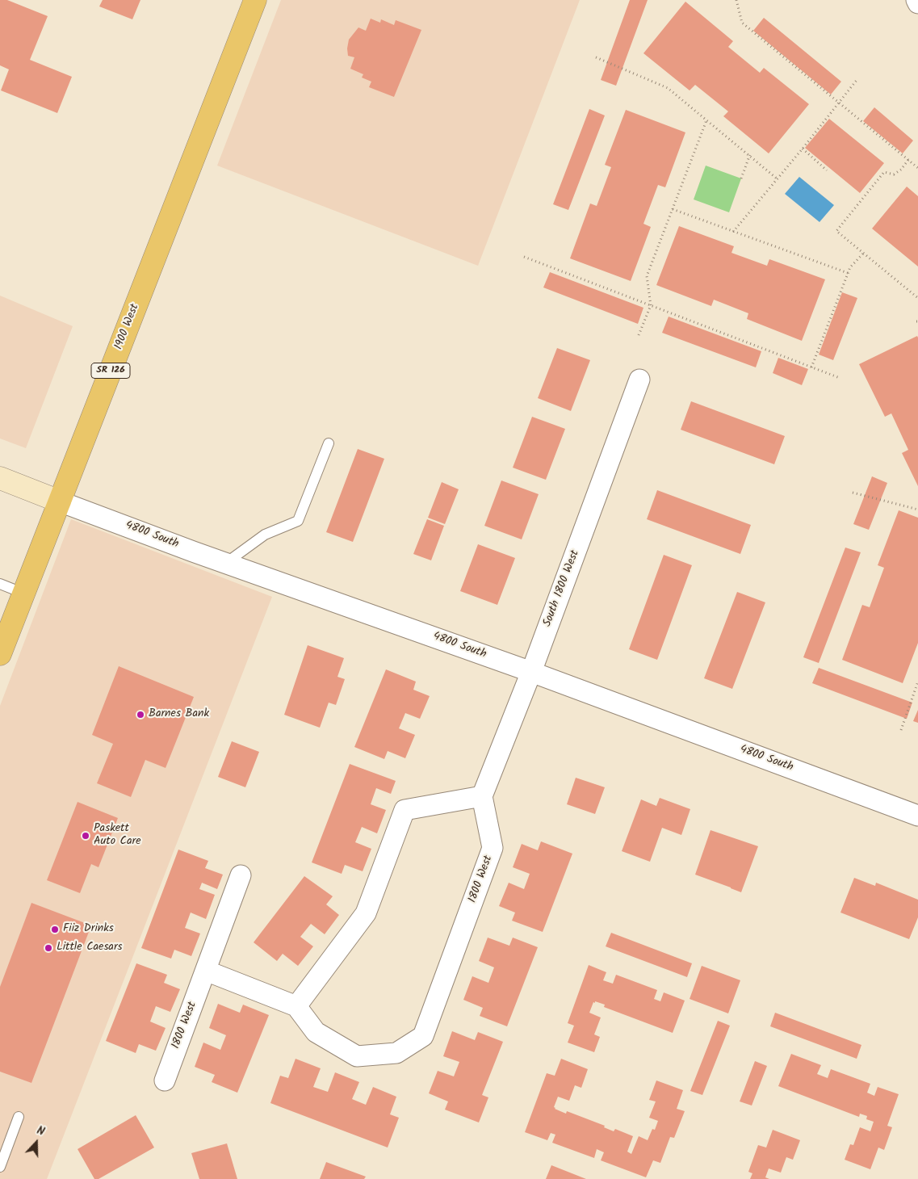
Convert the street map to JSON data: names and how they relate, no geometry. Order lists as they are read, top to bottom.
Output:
{
  "streets": {
    "main road": ["1900 West", "SR 126", "4800 South"],
    "street": ["South 1800 West", "1800 West"]
  },
  "crossings": [
    ["1900 West", "4800 South"],
    ["4800 South", "South 1800 West"],
    ["South 1800 West", "1800 West"]
  ],
  "places": [
    "Barnes Bank",
    "Paskett Auto Care",
    "Fiiz Drinks",
    "Little Caesars"
  ],
  "north": "top"
}
